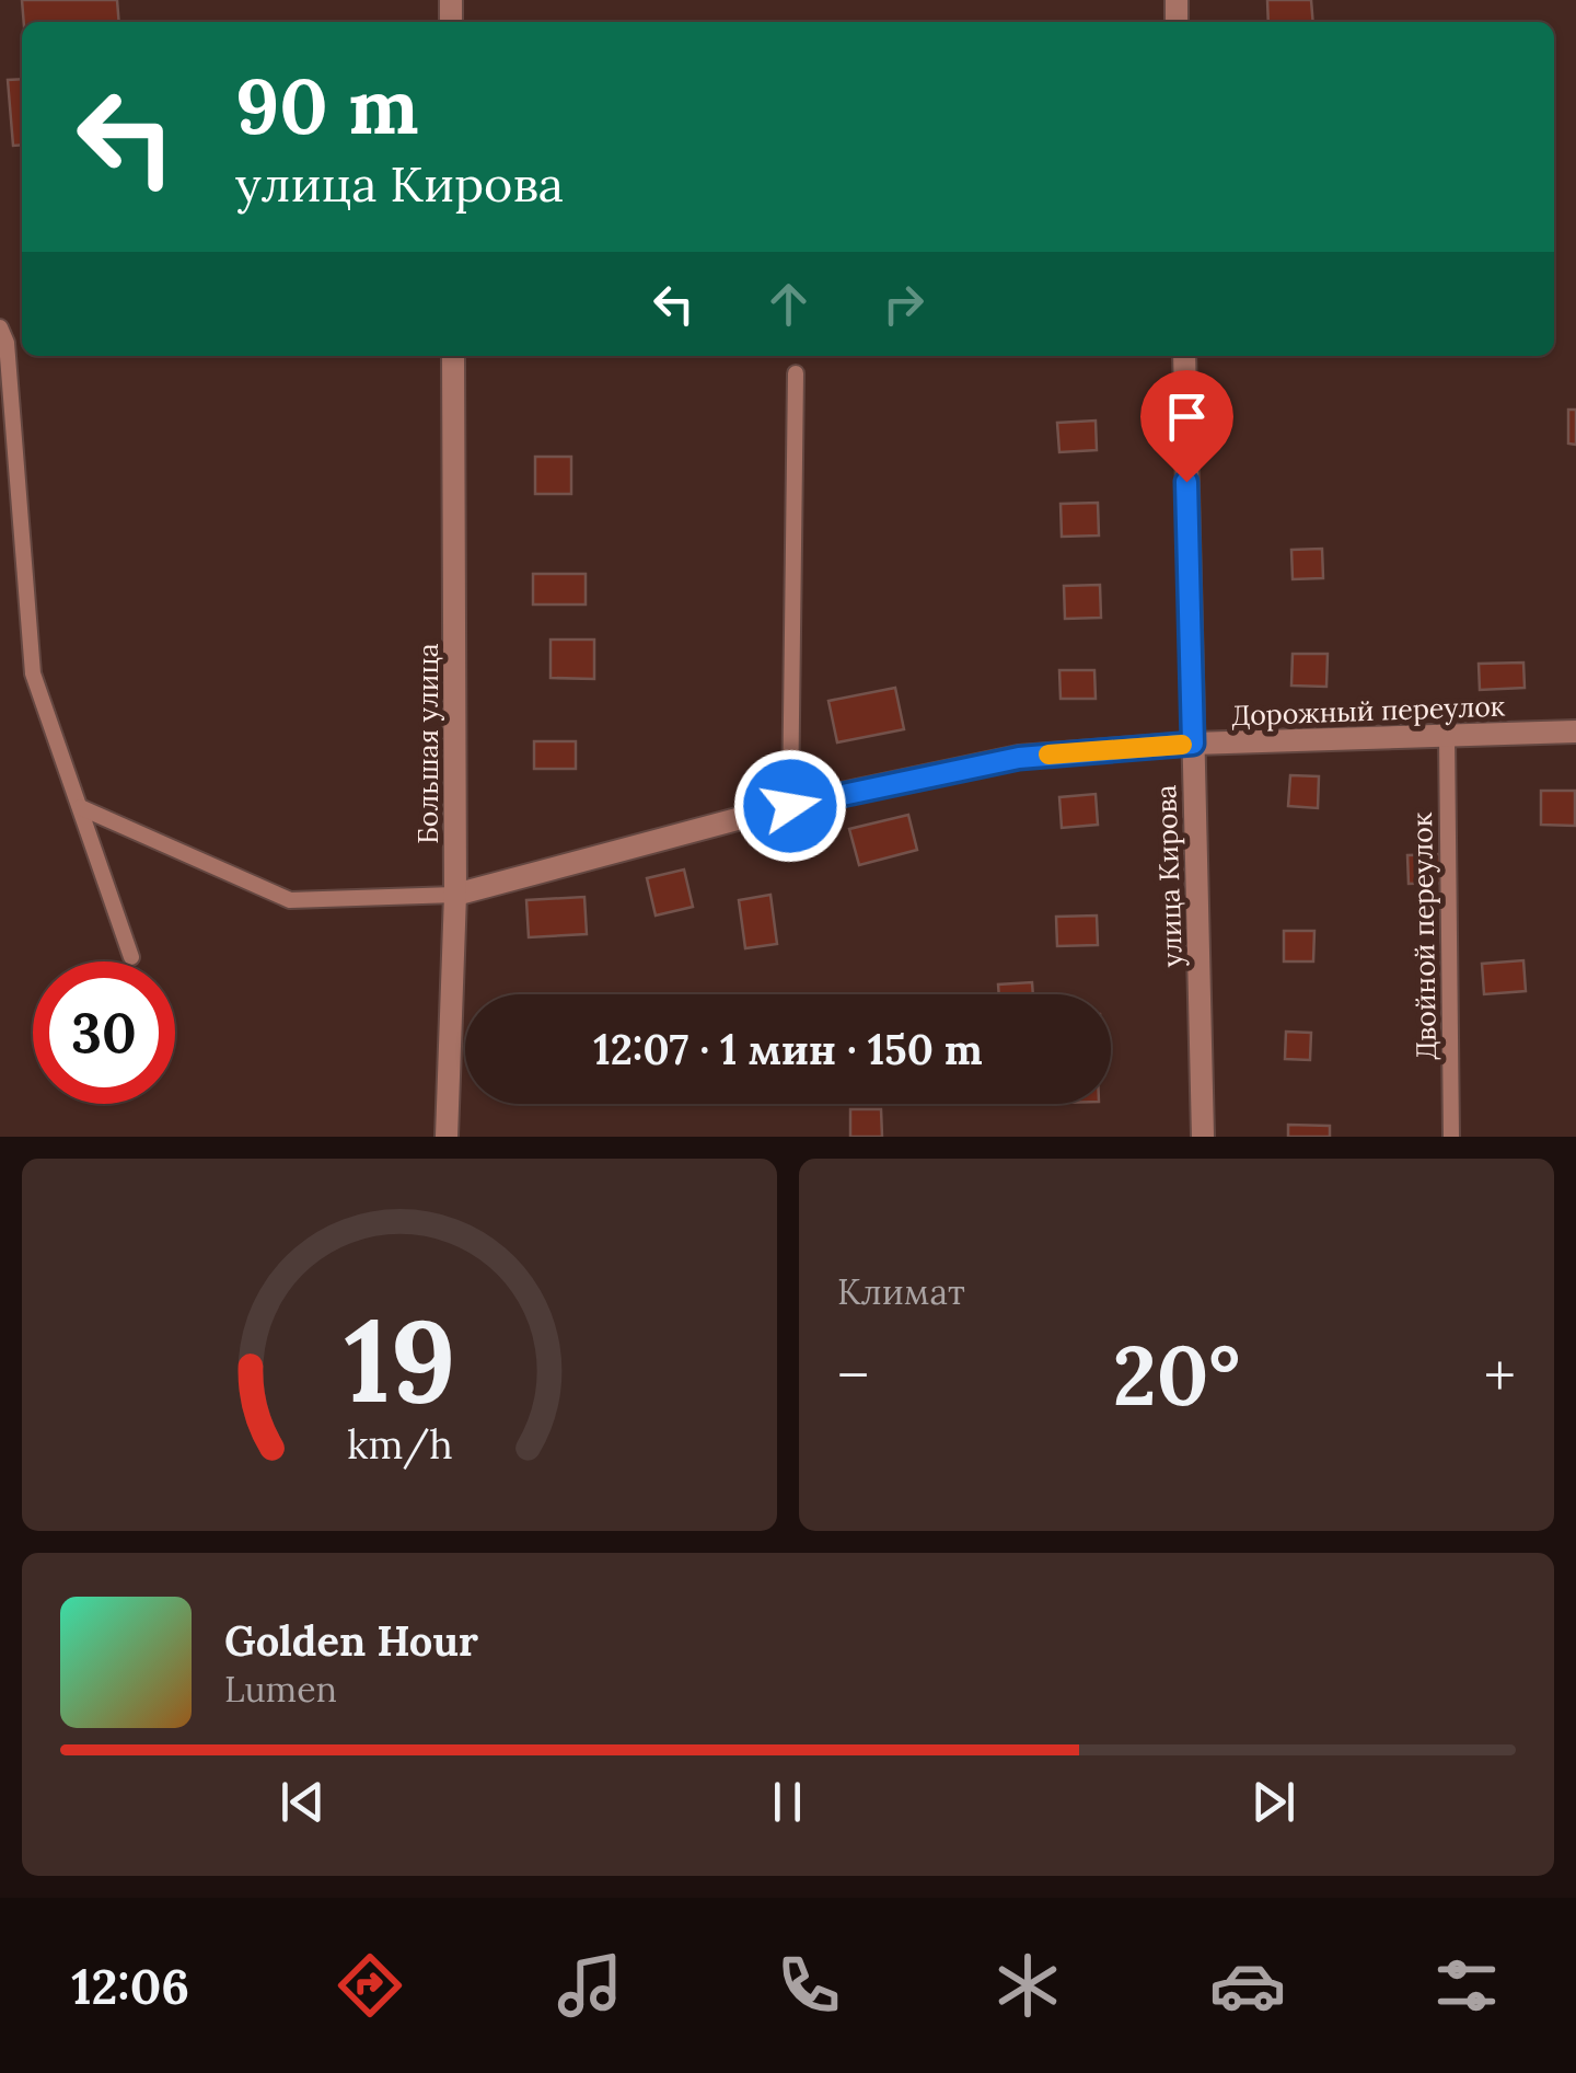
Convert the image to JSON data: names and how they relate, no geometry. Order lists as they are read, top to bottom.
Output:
{
  "streets": {
    "street": ["Дорожный переулок", "Большая улица", "улица Кирова"],
    "lane": ["Двойной переулок"]
  },
  "crossings": [
    ["Дорожный переулок", "Большая улица"],
    ["Дорожный переулок", "улица Кирова"],
    ["Дорожный переулок", "Двойной переулок"]
  ],
  "page": {
    "turn": ["90 m", "улица Кирова"],
    "limit": "30",
    "trip": "12:07 · 1 мин · 150 m",
    "tile": "Климат",
    "heat": ["−", "20°", "+"],
    "song": ["Golden Hour", "Lumen"],
    "tabs": "12:06",
    "gauge": ["19", "km/h"]
  }
}
